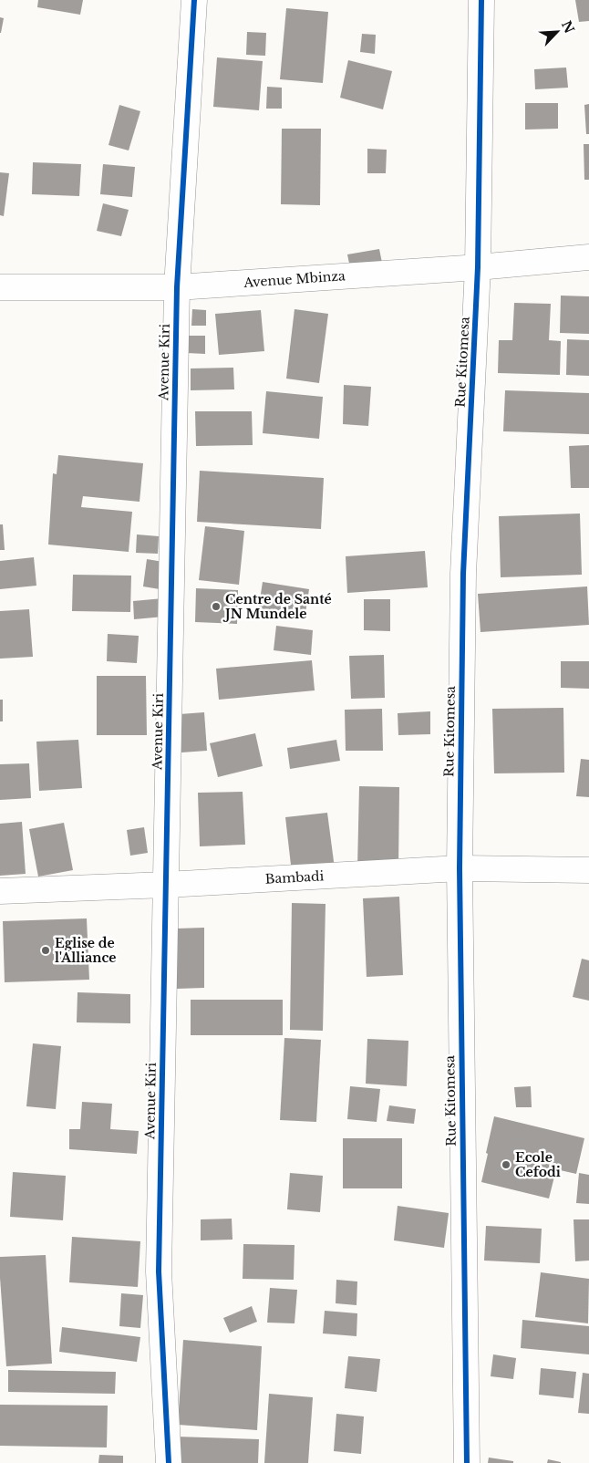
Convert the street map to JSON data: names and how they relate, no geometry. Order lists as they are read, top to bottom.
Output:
{
  "streets": {
    "street": [
      "Avenue Mbinza",
      "Avenue Kiri",
      "Rue Kitomesa",
      "Bambadi"
    ]
  },
  "crossings": [
    ["Avenue Mbinza", "Avenue Kiri"],
    ["Avenue Mbinza", "Rue Kitomesa"],
    ["Avenue Kiri", "Bambadi"],
    ["Rue Kitomesa", "Bambadi"]
  ],
  "places": ["Centre de Santé JN Mundele", "Eglise de l'Alliance", "Ecole Cefodi"],
  "north": "top right"
}
